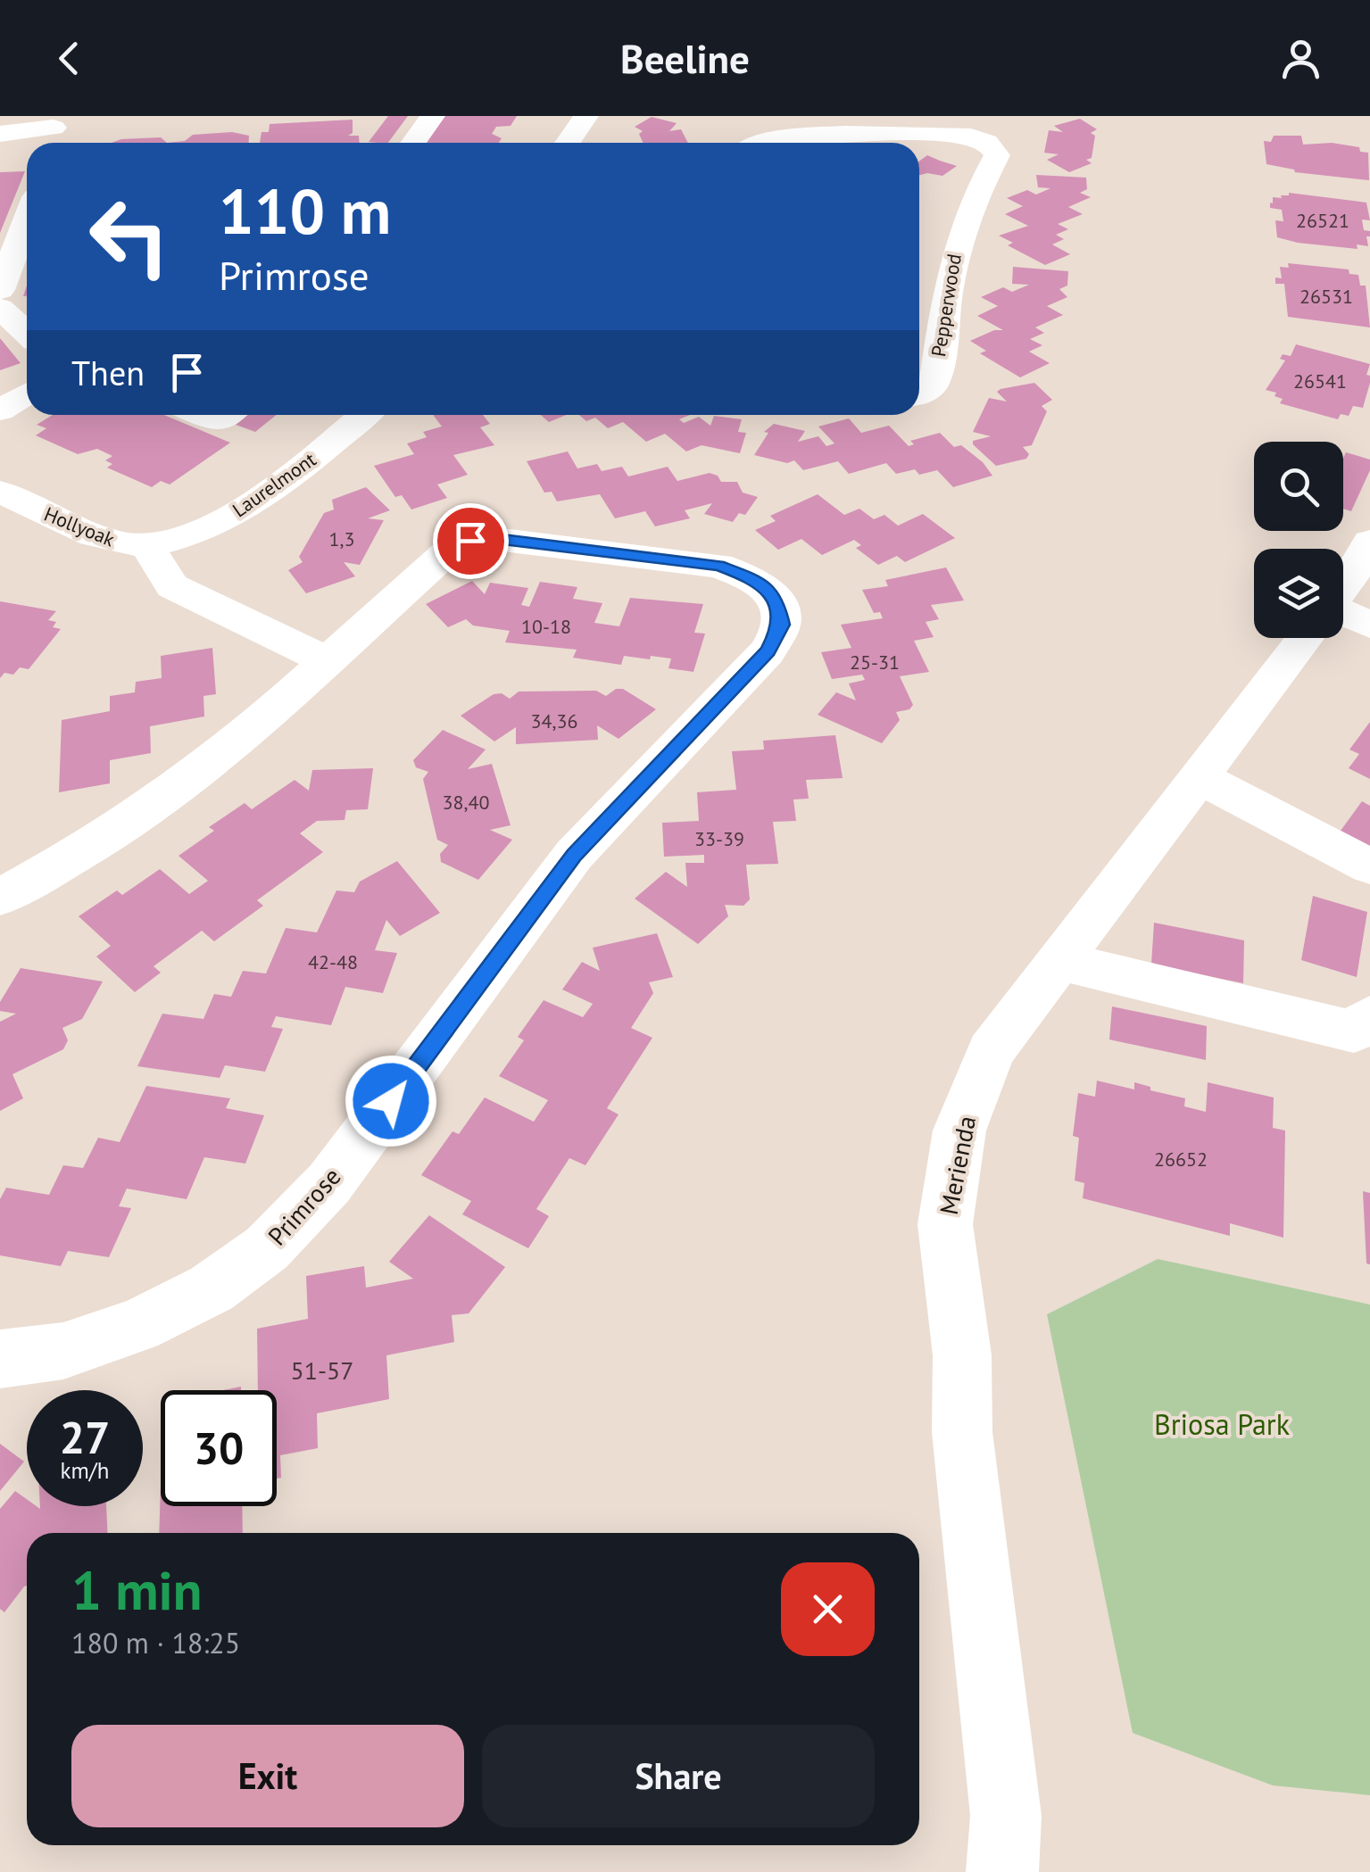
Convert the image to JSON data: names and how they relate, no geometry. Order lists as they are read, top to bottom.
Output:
{
  "streets": {
    "street": [
      "Pepperwood",
      "Laurelmont",
      "Hollyoak",
      "Merienda",
      "Primrose"
    ]
  },
  "crossings": [
    ["Laurelmont", "Hollyoak"]
  ],
  "parks": ["Briosa Park"],
  "house_numbers": [
    "26521",
    "26531",
    "26541",
    "1,3",
    "10-18",
    "25-31",
    "34,36",
    "38,40",
    "33-39",
    "42-48",
    "26652",
    "51-57"
  ],
  "page": {
    "header": "Beeline",
    "turn": ["110 m", "Primrose"],
    "then": "Then",
    "speed": "27 km/h",
    "limit": "30",
    "heading": ["1 min", "180 m · 18:25"],
    "buttons": ["Exit", "Share"]
  }
}
